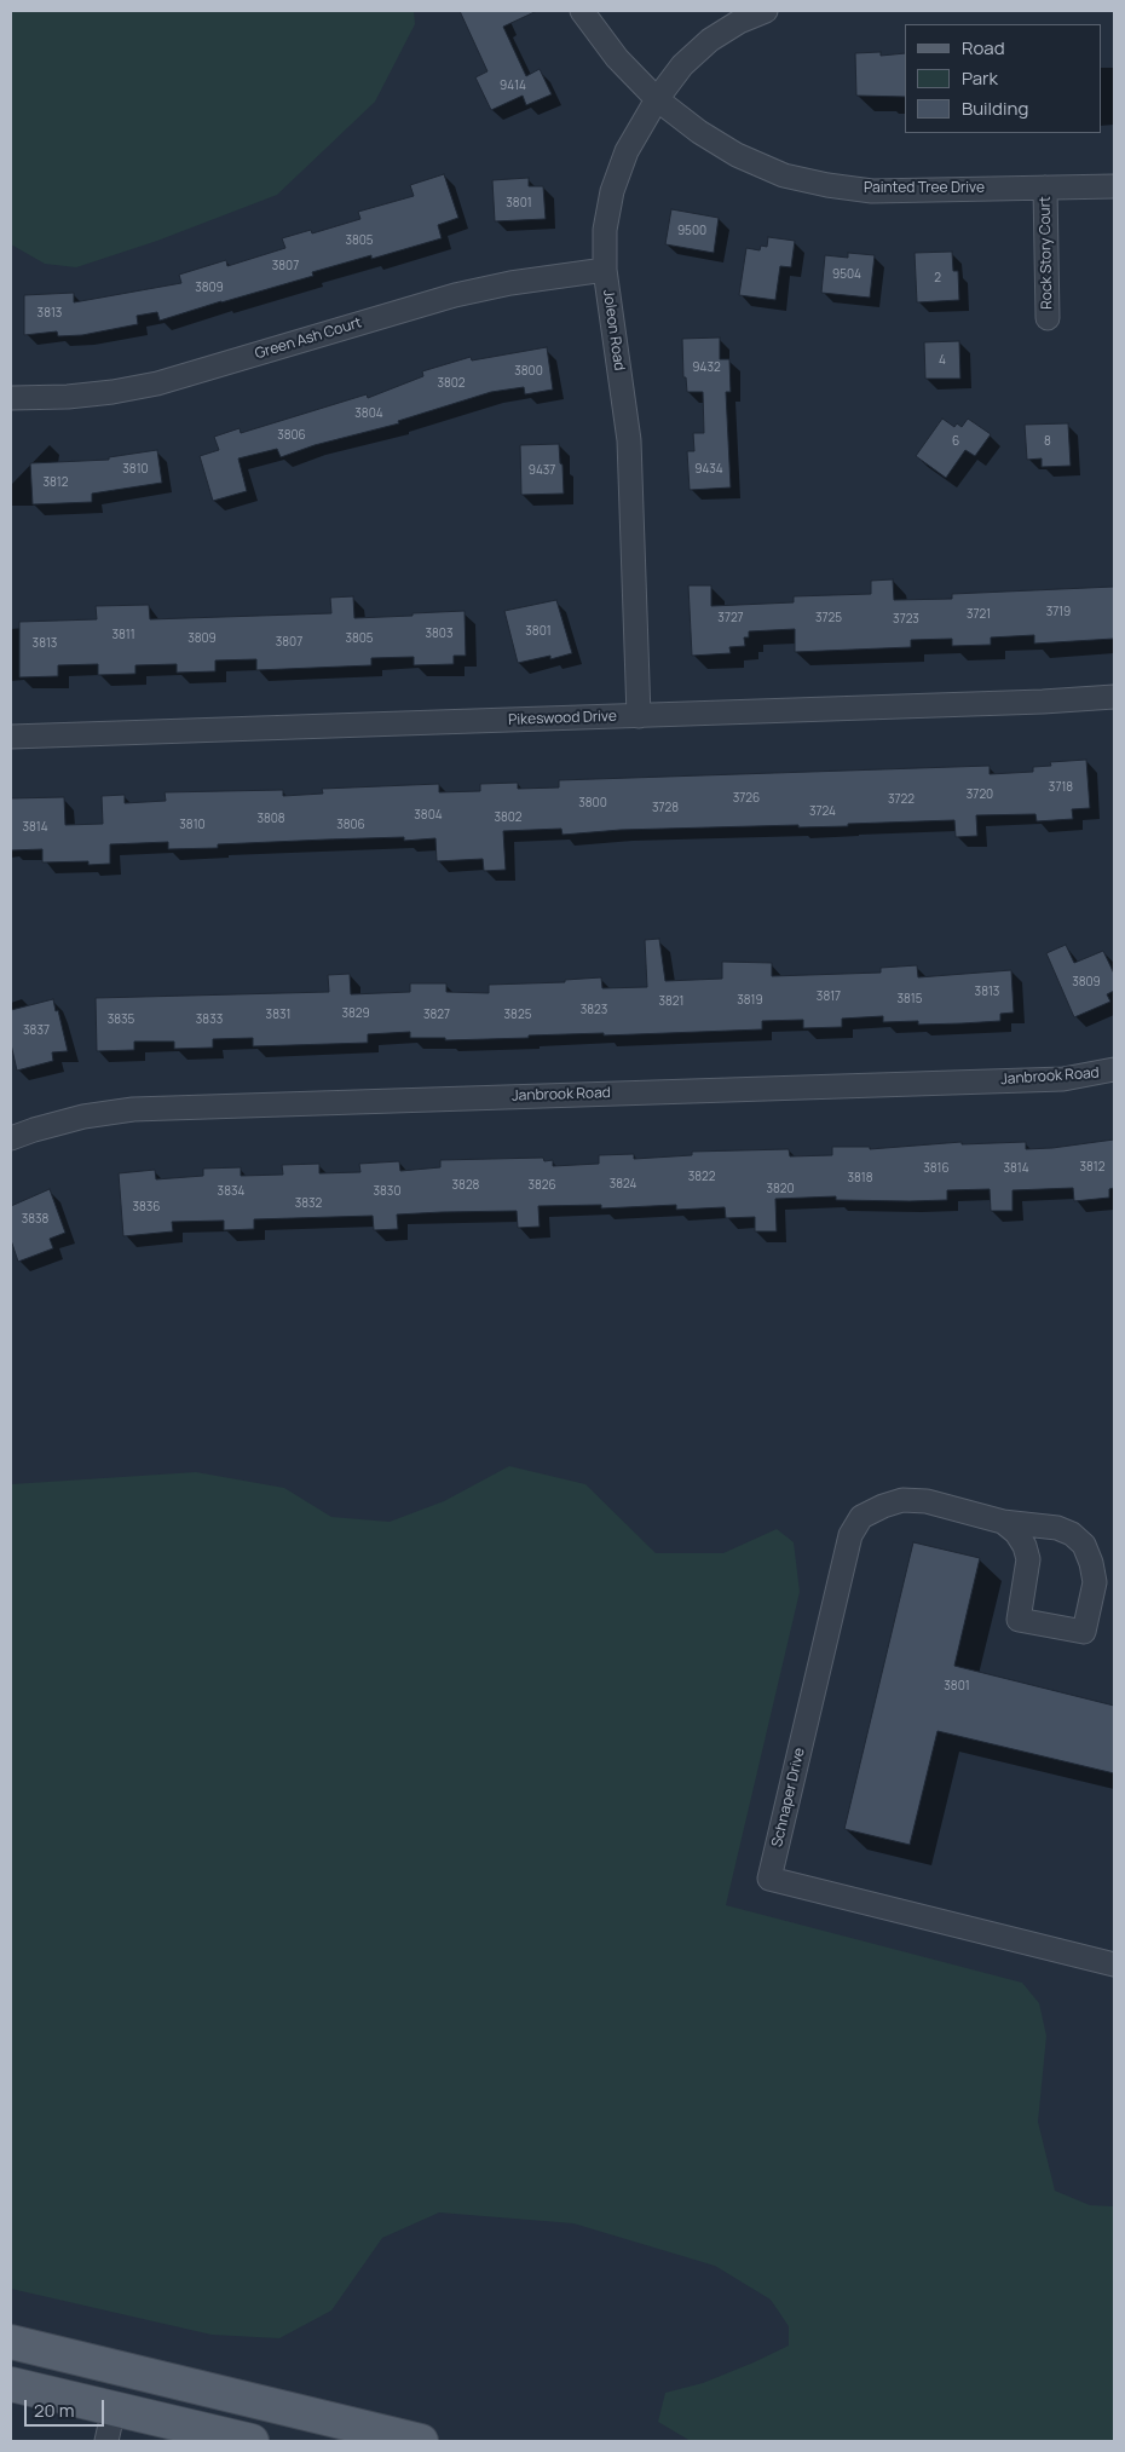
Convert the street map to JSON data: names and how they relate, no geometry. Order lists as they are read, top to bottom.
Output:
{
  "streets": {
    "street": [
      "Painted Tree Drive",
      "Rock Story Court",
      "Joleon Road",
      "Green Ash Court",
      "Pikeswood Drive",
      "Janbrook Road",
      "Schnaper Drive"
    ]
  },
  "crossings": [
    ["Painted Tree Drive", "Rock Story Court"],
    ["Painted Tree Drive", "Joleon Road"],
    ["Joleon Road", "Green Ash Court"],
    ["Joleon Road", "Pikeswood Drive"]
  ],
  "house_numbers": [
    "9414",
    "3801",
    "9500",
    "3805",
    "3807",
    "9504",
    "2",
    "3809",
    "3813",
    "4",
    "9432",
    "3800",
    "3802",
    "3804",
    "3806",
    "6",
    "8",
    "3810",
    "9434",
    "9437",
    "3812",
    "3719",
    "3721",
    "3727",
    "3725",
    "3723",
    "3801",
    "3803",
    "3811",
    "3809",
    "3805",
    "3807",
    "3813",
    "3718",
    "3720",
    "3726",
    "3722",
    "3800",
    "3728",
    "3724",
    "3804",
    "3802",
    "3808",
    "3810",
    "3806",
    "3814",
    "3809",
    "3813",
    "3817",
    "3815",
    "3819",
    "3821",
    "3823",
    "3829",
    "3831",
    "3827",
    "3825",
    "3835",
    "3833",
    "3837",
    "3812",
    "3816",
    "3814",
    "3822",
    "3818",
    "3824",
    "3828",
    "3826",
    "3820",
    "3834",
    "3830",
    "3832",
    "3836",
    "3838",
    "3801"
  ],
  "legend": ["Road", "Park", "Building"],
  "scale_bar": "20 m"
}
